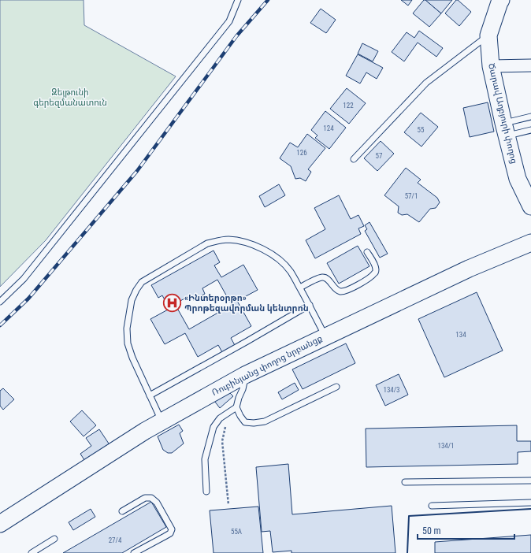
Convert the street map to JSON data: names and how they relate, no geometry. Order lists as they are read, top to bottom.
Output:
{
  "streets": {
    "street": ["Ծարավ Աղբյուրի փողոց", "Ռուբինյանց փողոց նրբանցք"]
  },
  "parks": ["Զեյթունի գերեզմանատուն"],
  "places": {
    "hospital": ["«Ինտերօրթո» Պրոթեզավորման կենտրոն"]
  },
  "house_numbers": [
    "122",
    "124",
    "55",
    "126",
    "57",
    "57/1",
    "134",
    "134/3",
    "134/1",
    "55A",
    "27/4"
  ],
  "scale_bar": "50 m"
}
